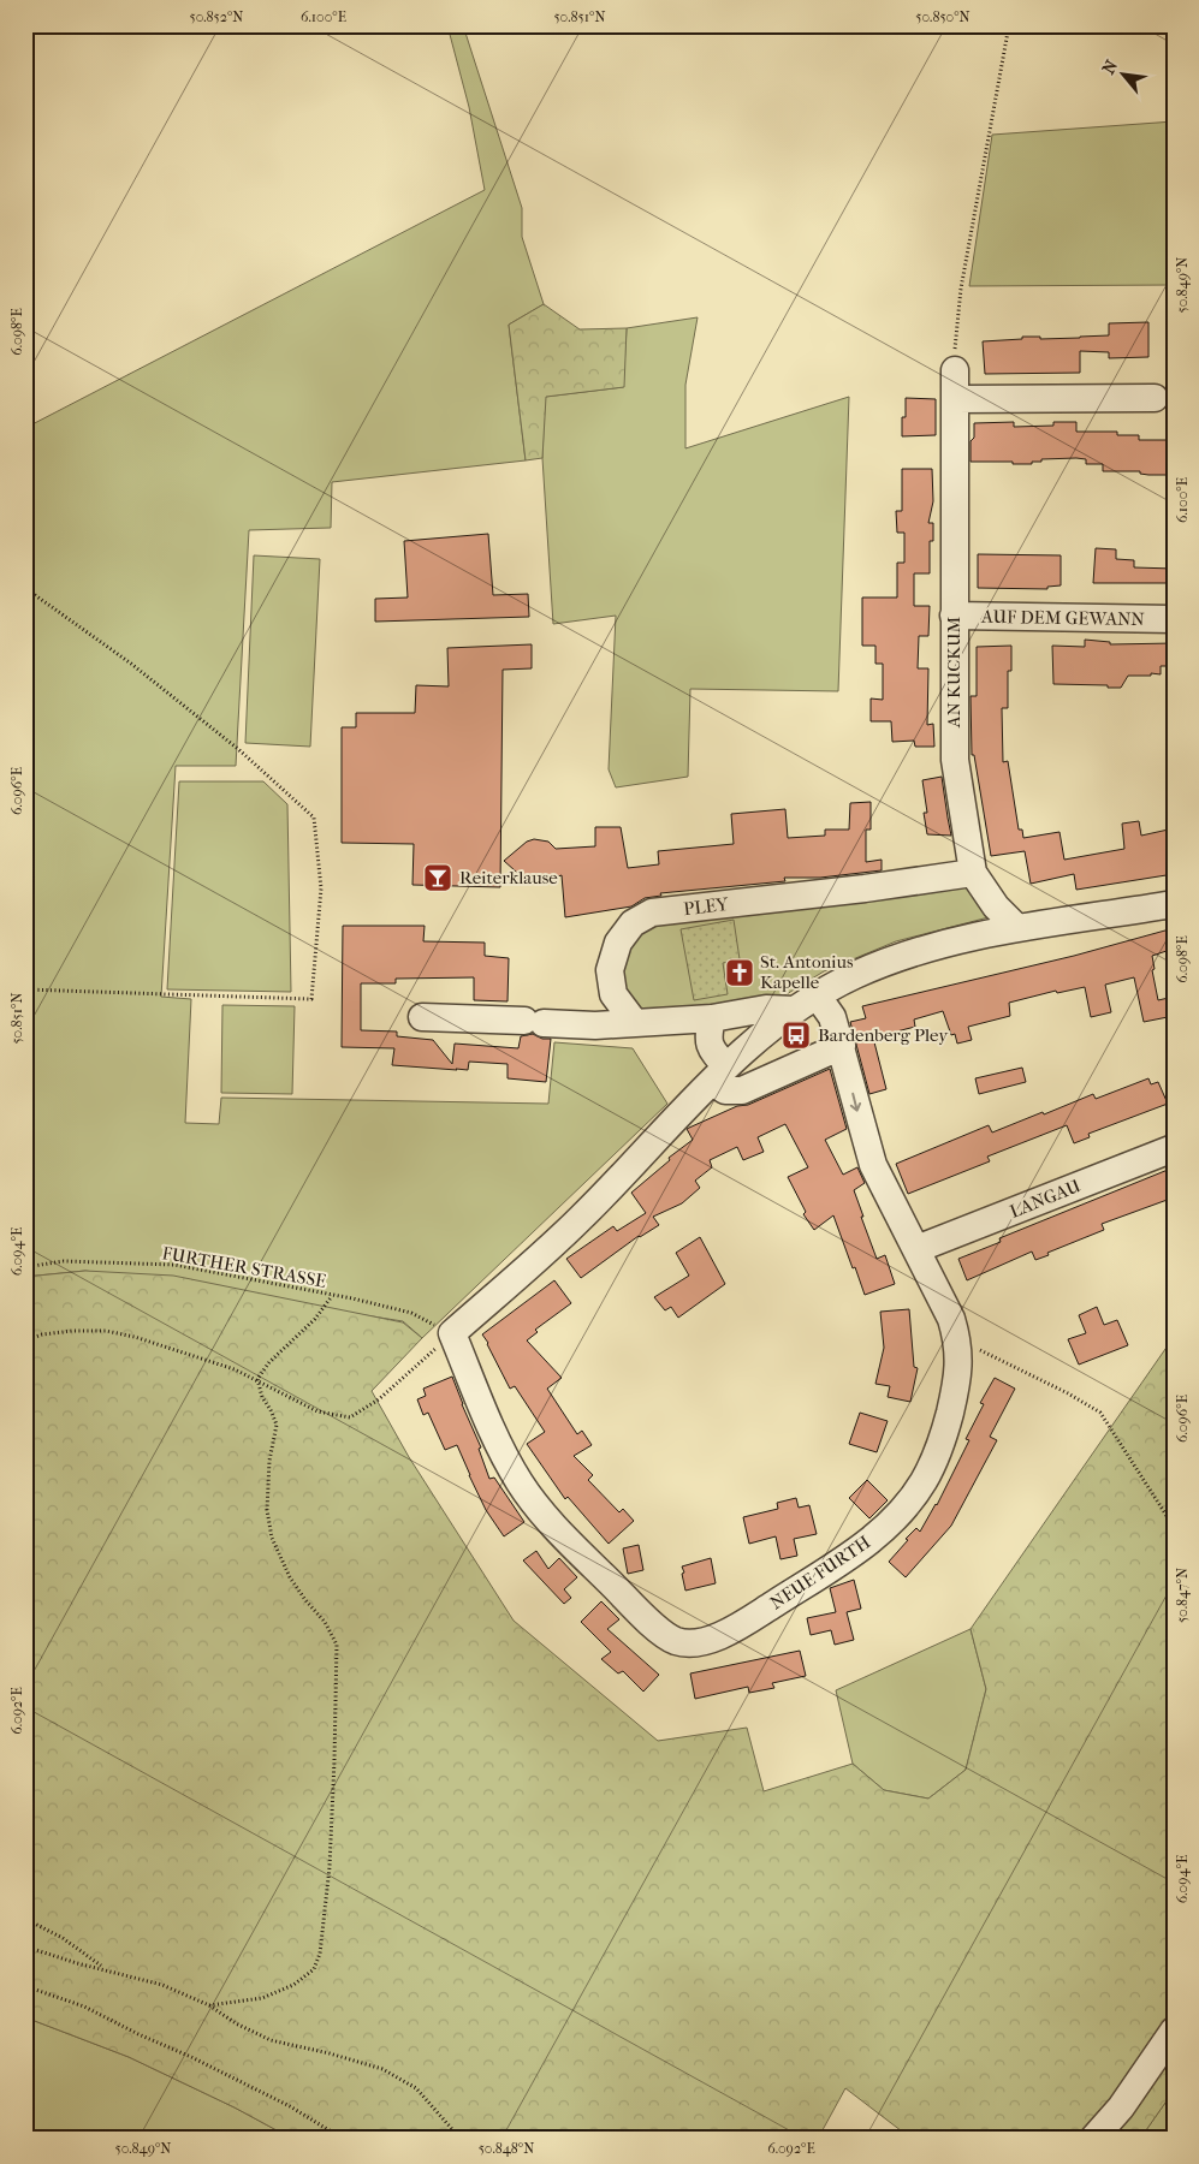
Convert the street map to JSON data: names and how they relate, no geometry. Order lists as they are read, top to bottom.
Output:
{
  "streets": {
    "street": [
      "AUF DEM GEWANN",
      "AN KUCKUM",
      "PLEY",
      "LANGAU",
      "NEUE FURTH"
    ],
    "path": ["FURTHER STRASSE"]
  },
  "crossings": [
    ["AUF DEM GEWANN", "AN KUCKUM"],
    ["AN KUCKUM", "PLEY"],
    ["LANGAU", "NEUE FURTH"],
    ["FURTHER STRASSE", "NEUE FURTH"]
  ],
  "places": {
    "bar": ["Reiterklause"],
    "church": ["St. Antonius Kapelle"],
    "bus stop": ["Bardenberg Pley"]
  },
  "north": "top left",
  "coordinates": [
    "50.852°N",
    "6.100°E",
    "50.851°N",
    "50.850°N",
    "50.849°N",
    "6.098°E",
    "6.096°E",
    "6.094°E",
    "50.847°N",
    "6.092°E",
    "50.848°N"
  ]
}
